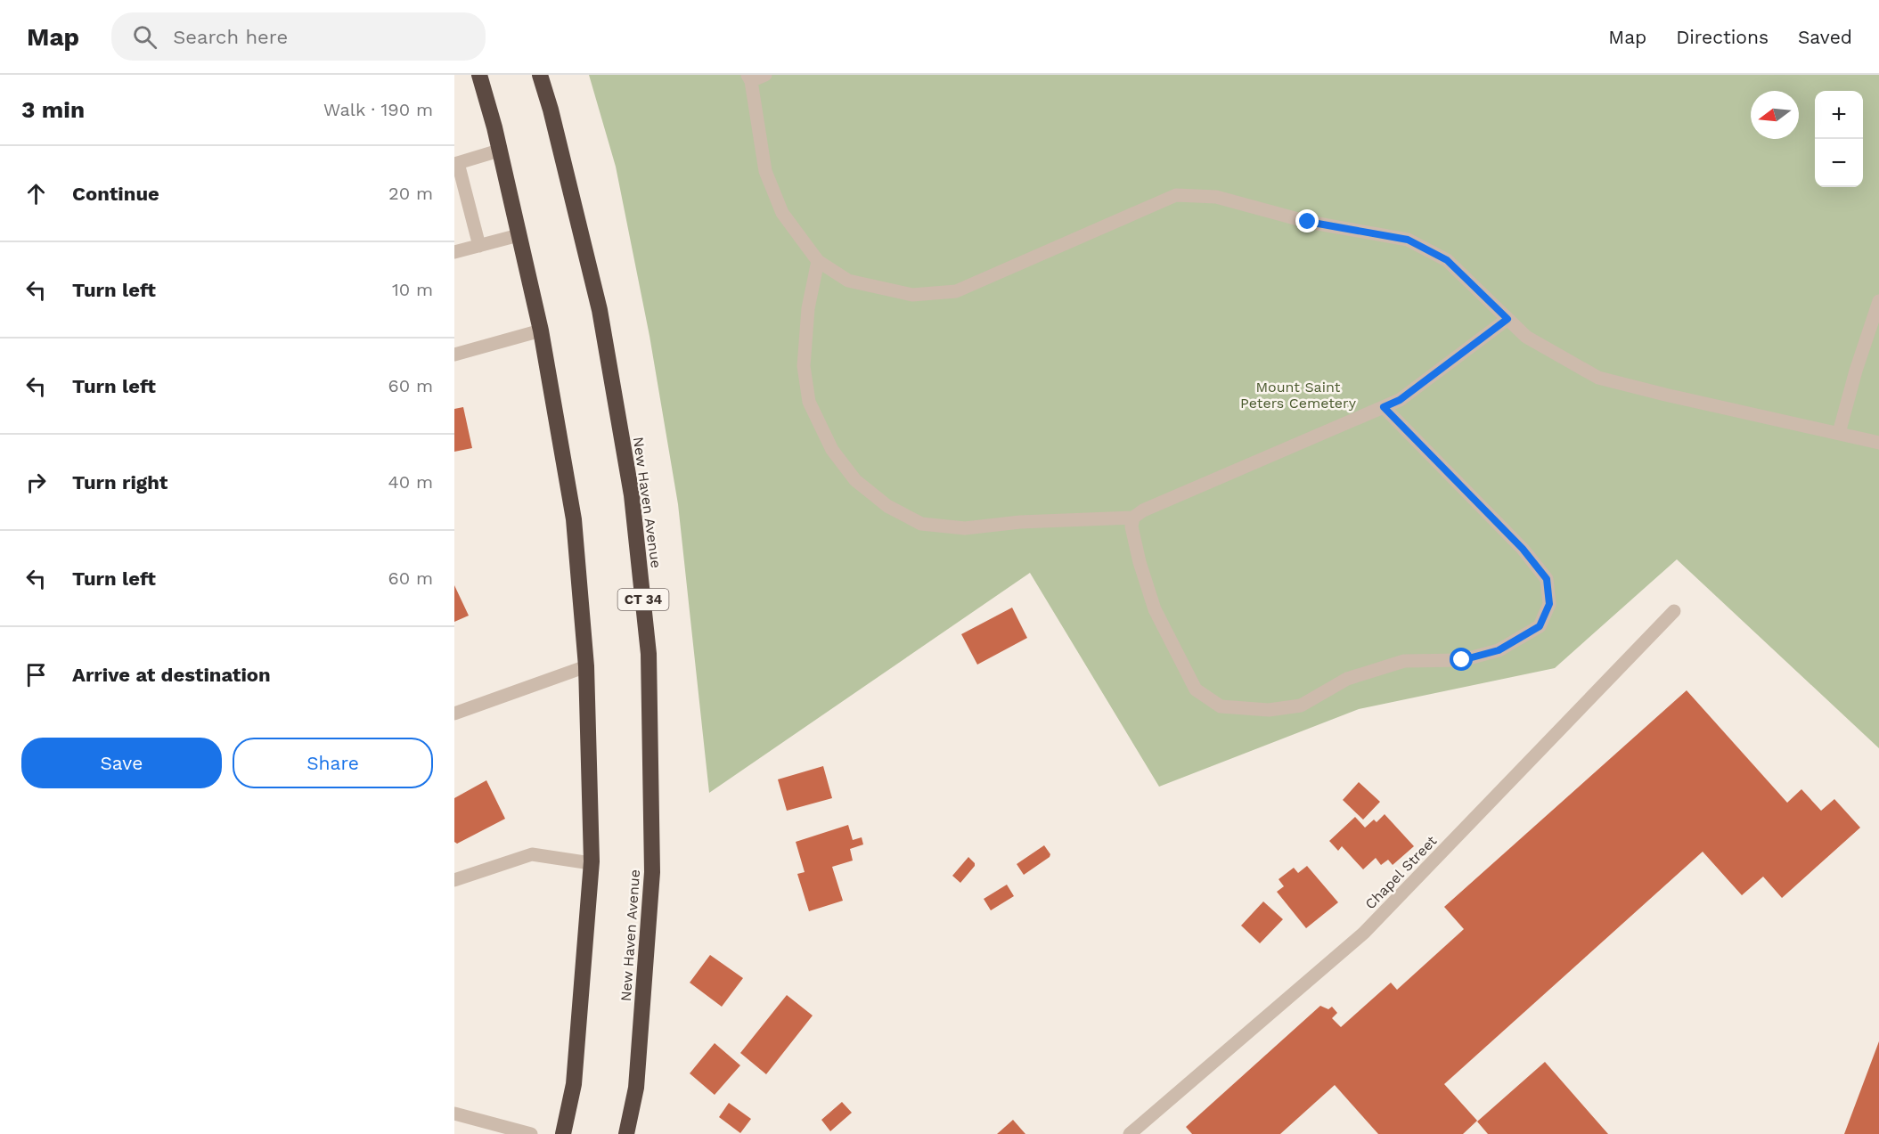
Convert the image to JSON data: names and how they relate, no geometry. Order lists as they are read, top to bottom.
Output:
{
  "streets": {
    "highway": ["New Haven Avenue", "CT 34"],
    "street": ["Chapel Street"]
  },
  "parks": ["Mount Saint Peters Cemetery"],
  "north": "left",
  "page": {
    "header": "Map",
    "search": "Search here",
    "nav": ["Map", "Directions", "Saved"],
    "heading": ["3 min", "Walk · 190 m"],
    "map_buttons": ["+", "−"],
    "list": [
      ["Continue", "20 m"],
      ["Turn left", "10 m"],
      ["Turn left", "60 m"],
      ["Turn right", "40 m"],
      ["Turn left", "60 m"],
      "Arrive at destination"
    ],
    "buttons": ["Save", "Share"]
  }
}
